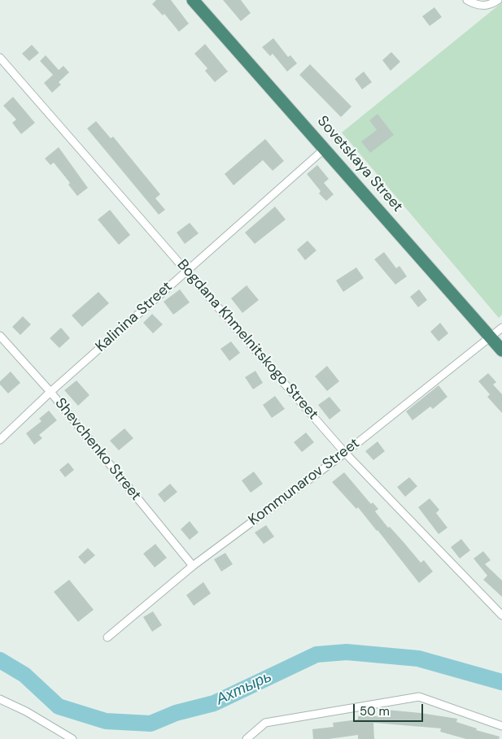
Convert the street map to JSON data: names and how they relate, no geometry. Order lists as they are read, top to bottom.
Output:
{
  "streets": {
    "highway": ["Sovetskaya Street"],
    "street": [
      "Kalinina Street",
      "Bogdana Khmelnitskogo Street",
      "Shevchenko Street",
      "Kommunarov Street"
    ]
  },
  "crossings": [
    ["Sovetskaya Street", "Kalinina Street"],
    ["Sovetskaya Street", "Kommunarov Street"],
    ["Kalinina Street", "Bogdana Khmelnitskogo Street"],
    ["Kalinina Street", "Shevchenko Street"],
    ["Bogdana Khmelnitskogo Street", "Kommunarov Street"],
    ["Shevchenko Street", "Kommunarov Street"]
  ],
  "water": ["Ахтырь"],
  "scale_bar": "50 m"
}
